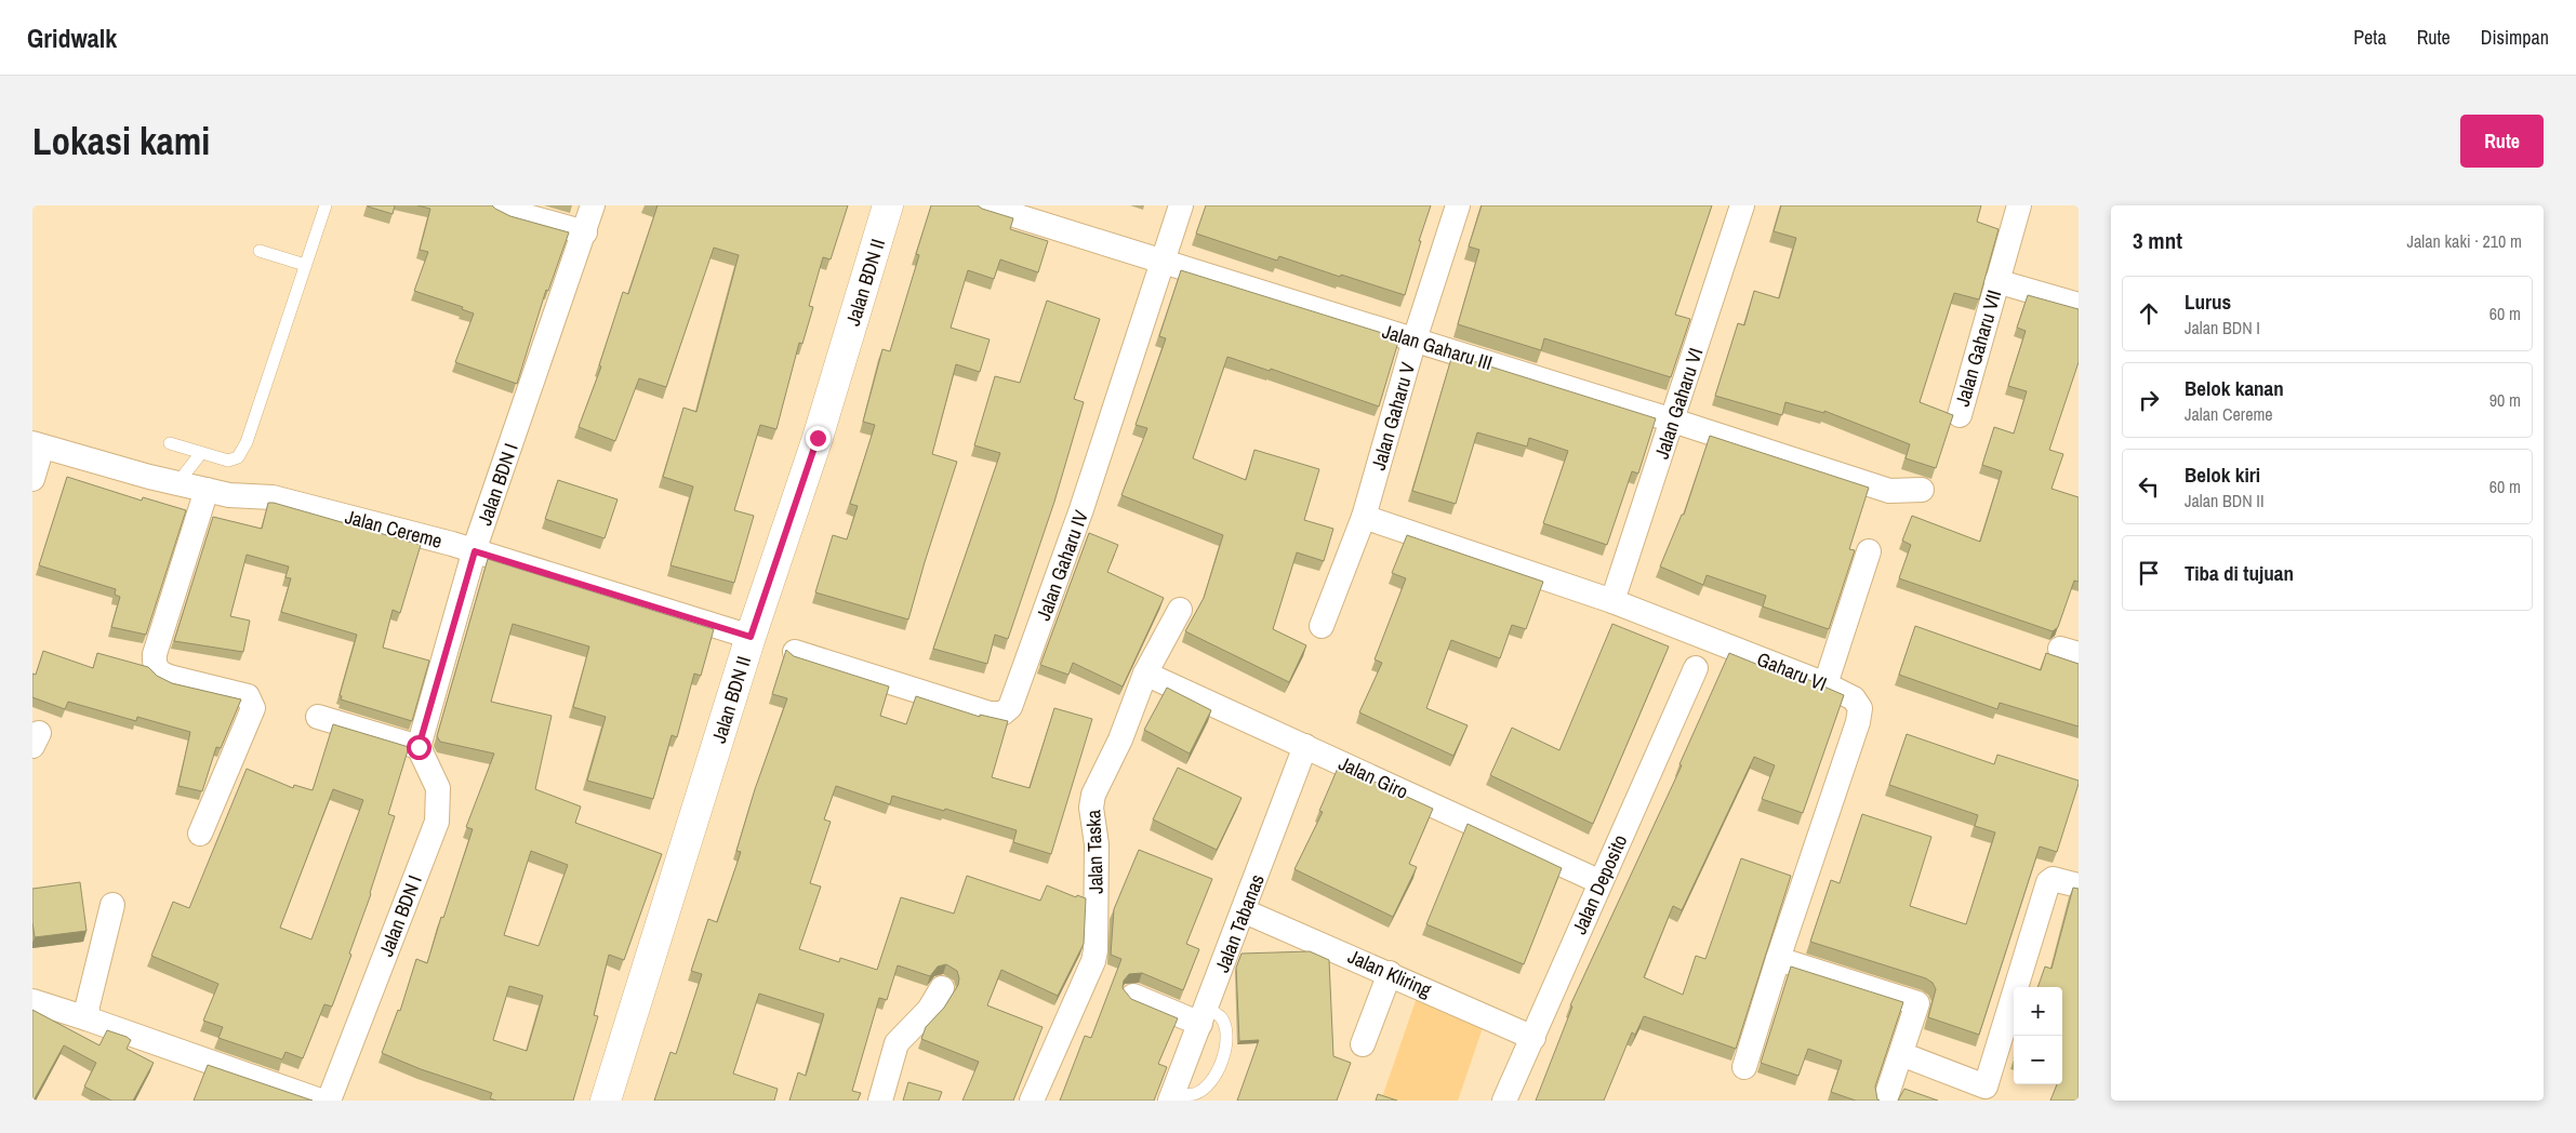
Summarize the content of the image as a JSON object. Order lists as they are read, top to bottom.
{
  "streets": {
    "street": [
      "Jalan BDN II",
      "Jalan Gaharu III",
      "Jalan Gaharu VII",
      "Jalan Gaharu VI",
      "Jalan Gaharu V",
      "Jalan BDN I",
      "Jalan Cereme",
      "Jalan Gaharu IV",
      "Gaharu VI",
      "Jalan Giro",
      "Jalan Taska",
      "Jalan Deposito",
      "Jalan Tabanas",
      "Jalan Kliring"
    ]
  },
  "crossings": [
    ["Jalan BDN II", "Jalan Cereme"],
    ["Jalan Gaharu III", "Jalan Gaharu VI"],
    ["Jalan Gaharu III", "Jalan Gaharu V"],
    ["Jalan Gaharu III", "Jalan Gaharu IV"],
    ["Jalan Gaharu VI", "Gaharu VI"],
    ["Jalan Gaharu V", "Gaharu VI"],
    ["Jalan BDN I", "Jalan Cereme"],
    ["Jalan Giro", "Jalan Taska"],
    ["Jalan Giro", "Jalan Deposito"],
    ["Jalan Giro", "Jalan Tabanas"],
    ["Jalan Deposito", "Jalan Kliring"],
    ["Jalan Tabanas", "Jalan Kliring"]
  ],
  "page": {
    "header": "Gridwalk",
    "nav": ["Peta", "Rute", "Disimpan"],
    "buttons": "Rute",
    "title": "Lokasi kami",
    "heading": ["3 mnt", "Jalan kaki · 210 m"],
    "list": [
      ["Lurus", "Jalan BDN I", "60 m"],
      ["Belok kanan", "Jalan Cereme", "90 m"],
      ["Belok kiri", "Jalan BDN II", "60 m"],
      "Tiba di tujuan"
    ],
    "map_buttons": ["+", "−"]
  }
}
